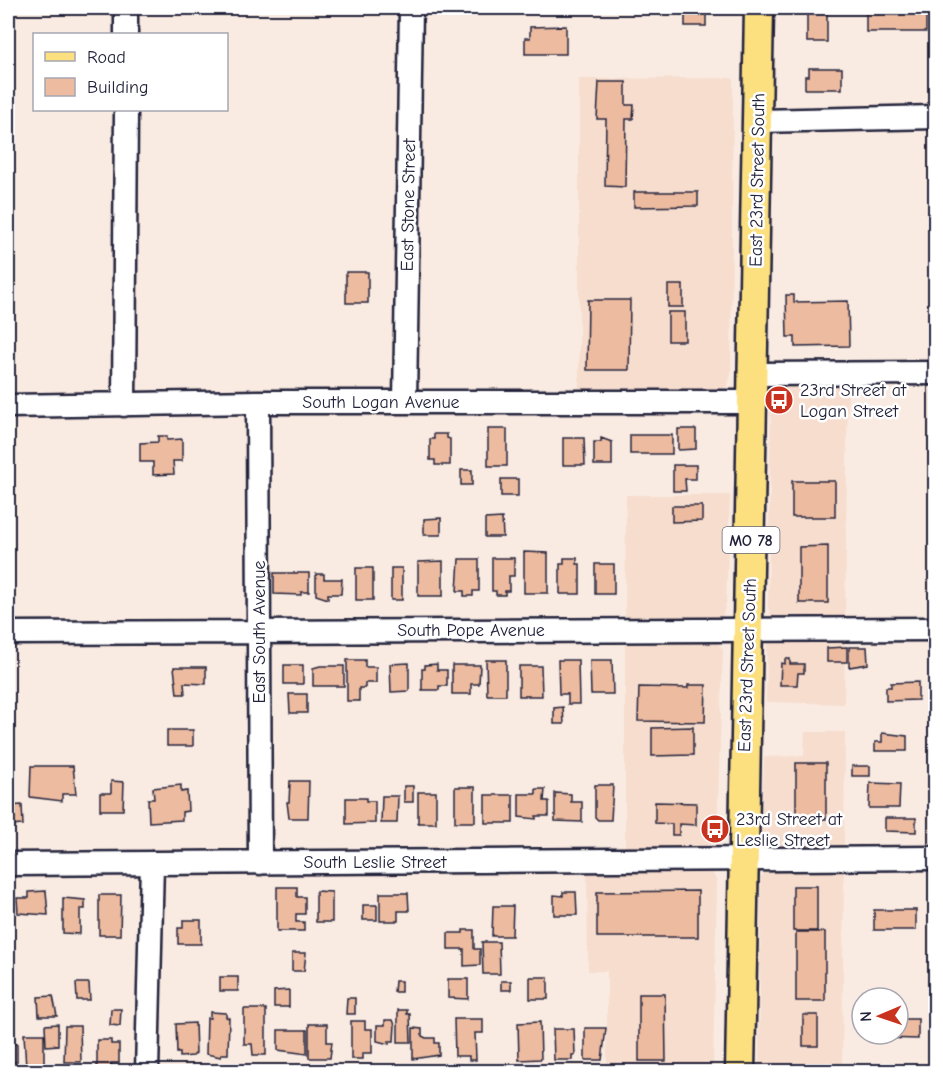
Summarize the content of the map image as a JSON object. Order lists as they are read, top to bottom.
{
  "streets": {
    "main road": ["East 23rd Street South", "MO 78"],
    "street": [
      "East Stone Street",
      "South Logan Avenue",
      "South Pope Avenue",
      "East South Avenue",
      "South Leslie Street"
    ]
  },
  "crossings": [
    ["East 23rd Street South", "South Logan Avenue"],
    ["East 23rd Street South", "South Pope Avenue"],
    ["East 23rd Street South", "South Leslie Street"],
    ["East Stone Street", "South Logan Avenue"],
    ["South Logan Avenue", "East South Avenue"],
    ["South Pope Avenue", "East South Avenue"],
    ["East South Avenue", "South Leslie Street"]
  ],
  "places": {
    "bus stop": ["23rd Street at Logan Street", "23rd Street at Leslie Street"]
  },
  "legend": ["Road", "Building"],
  "north": "left"
}
